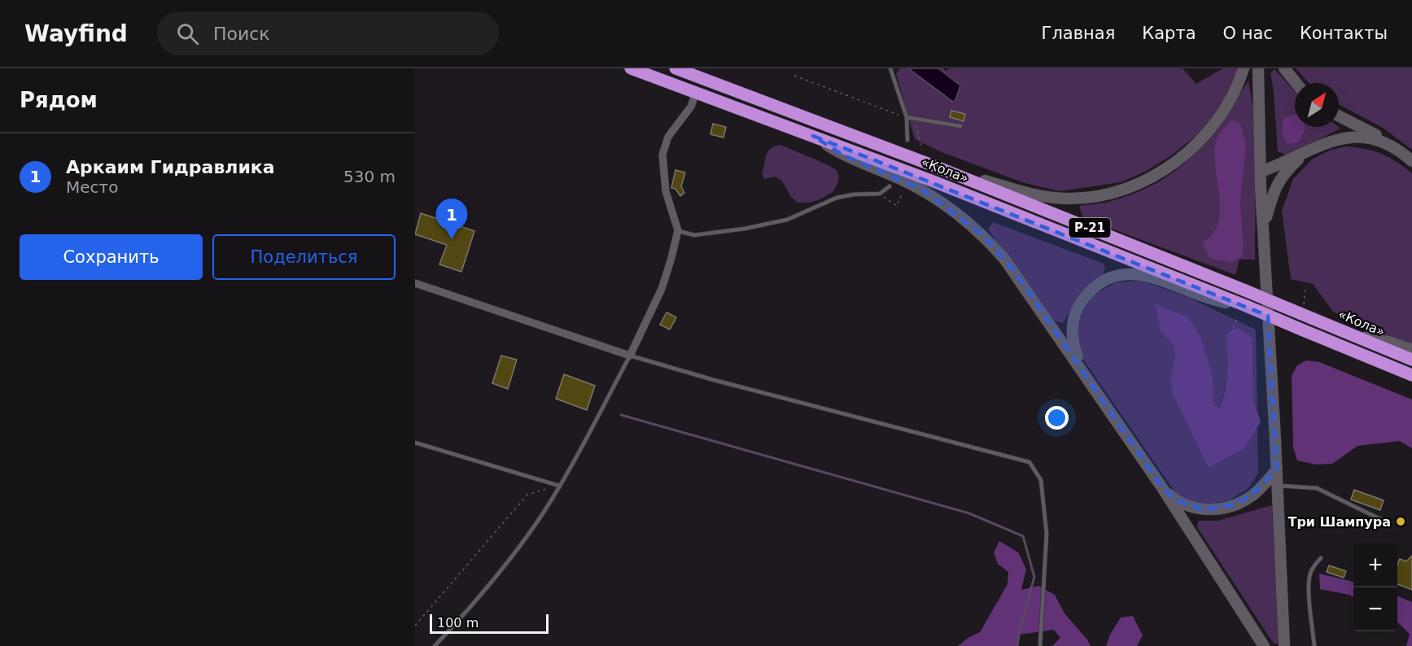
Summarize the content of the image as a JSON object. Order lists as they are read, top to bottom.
{
  "streets": {
    "highway": ["«Кола»", "Р-21"]
  },
  "crossings": [
    ["«Кола»", "Р-21"]
  ],
  "places": ["Три Шампура"],
  "scale_bar": "100 m",
  "north": "top right",
  "page": {
    "header": "Wayfind",
    "search": "Поиск",
    "nav": [
      "Главная",
      "Карта",
      "О нас",
      "Контакты"
    ],
    "heading": "Рядом",
    "list": [
      {
        "mark": "1",
        "name": "Аркаим Гидравлика",
        "note": "Место",
        "value": "530 m"
      }
    ],
    "pins": "1",
    "buttons": ["Сохранить", "Поделиться"],
    "map_buttons": ["+", "−"],
    "scale": "100 m"
  }
}
